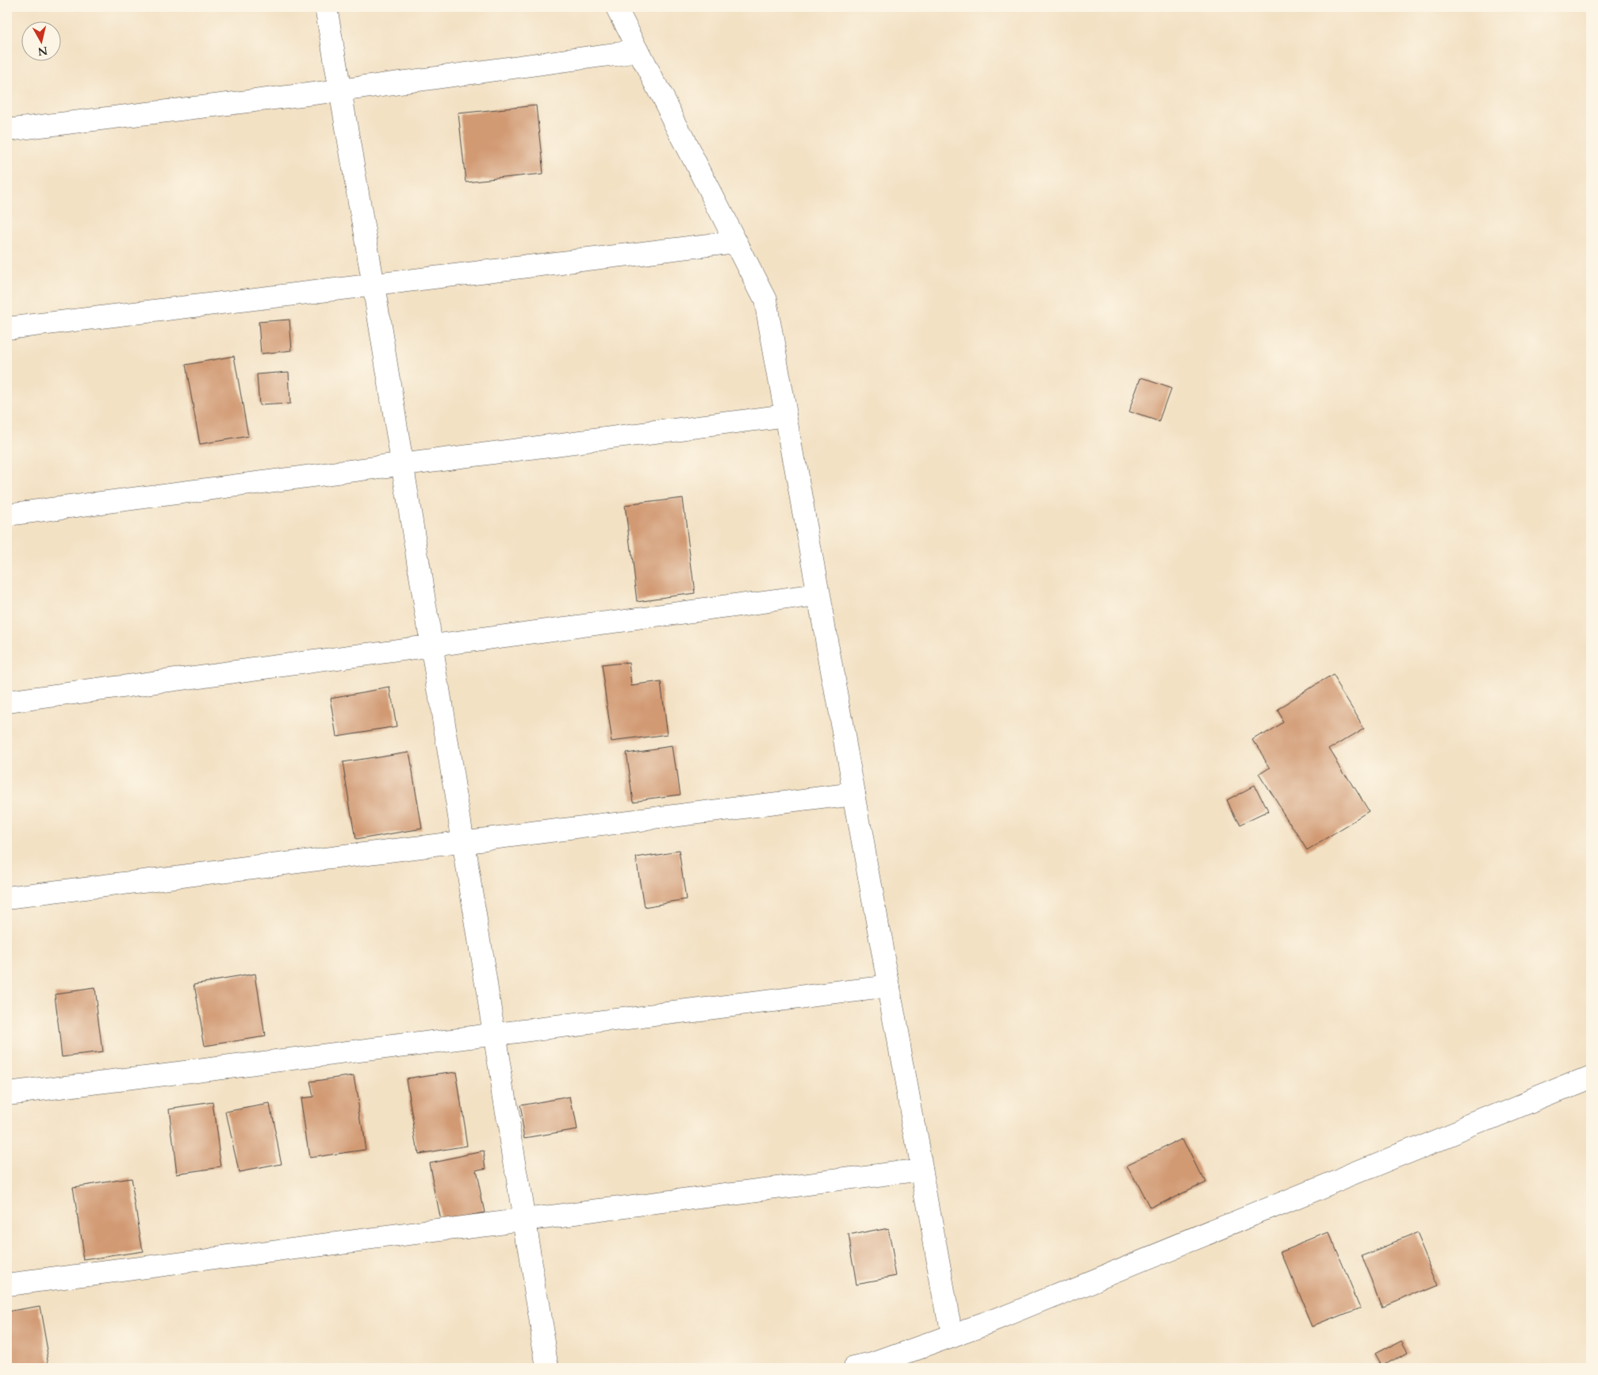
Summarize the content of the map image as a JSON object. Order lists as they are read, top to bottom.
{
  "north": "bottom"
}
